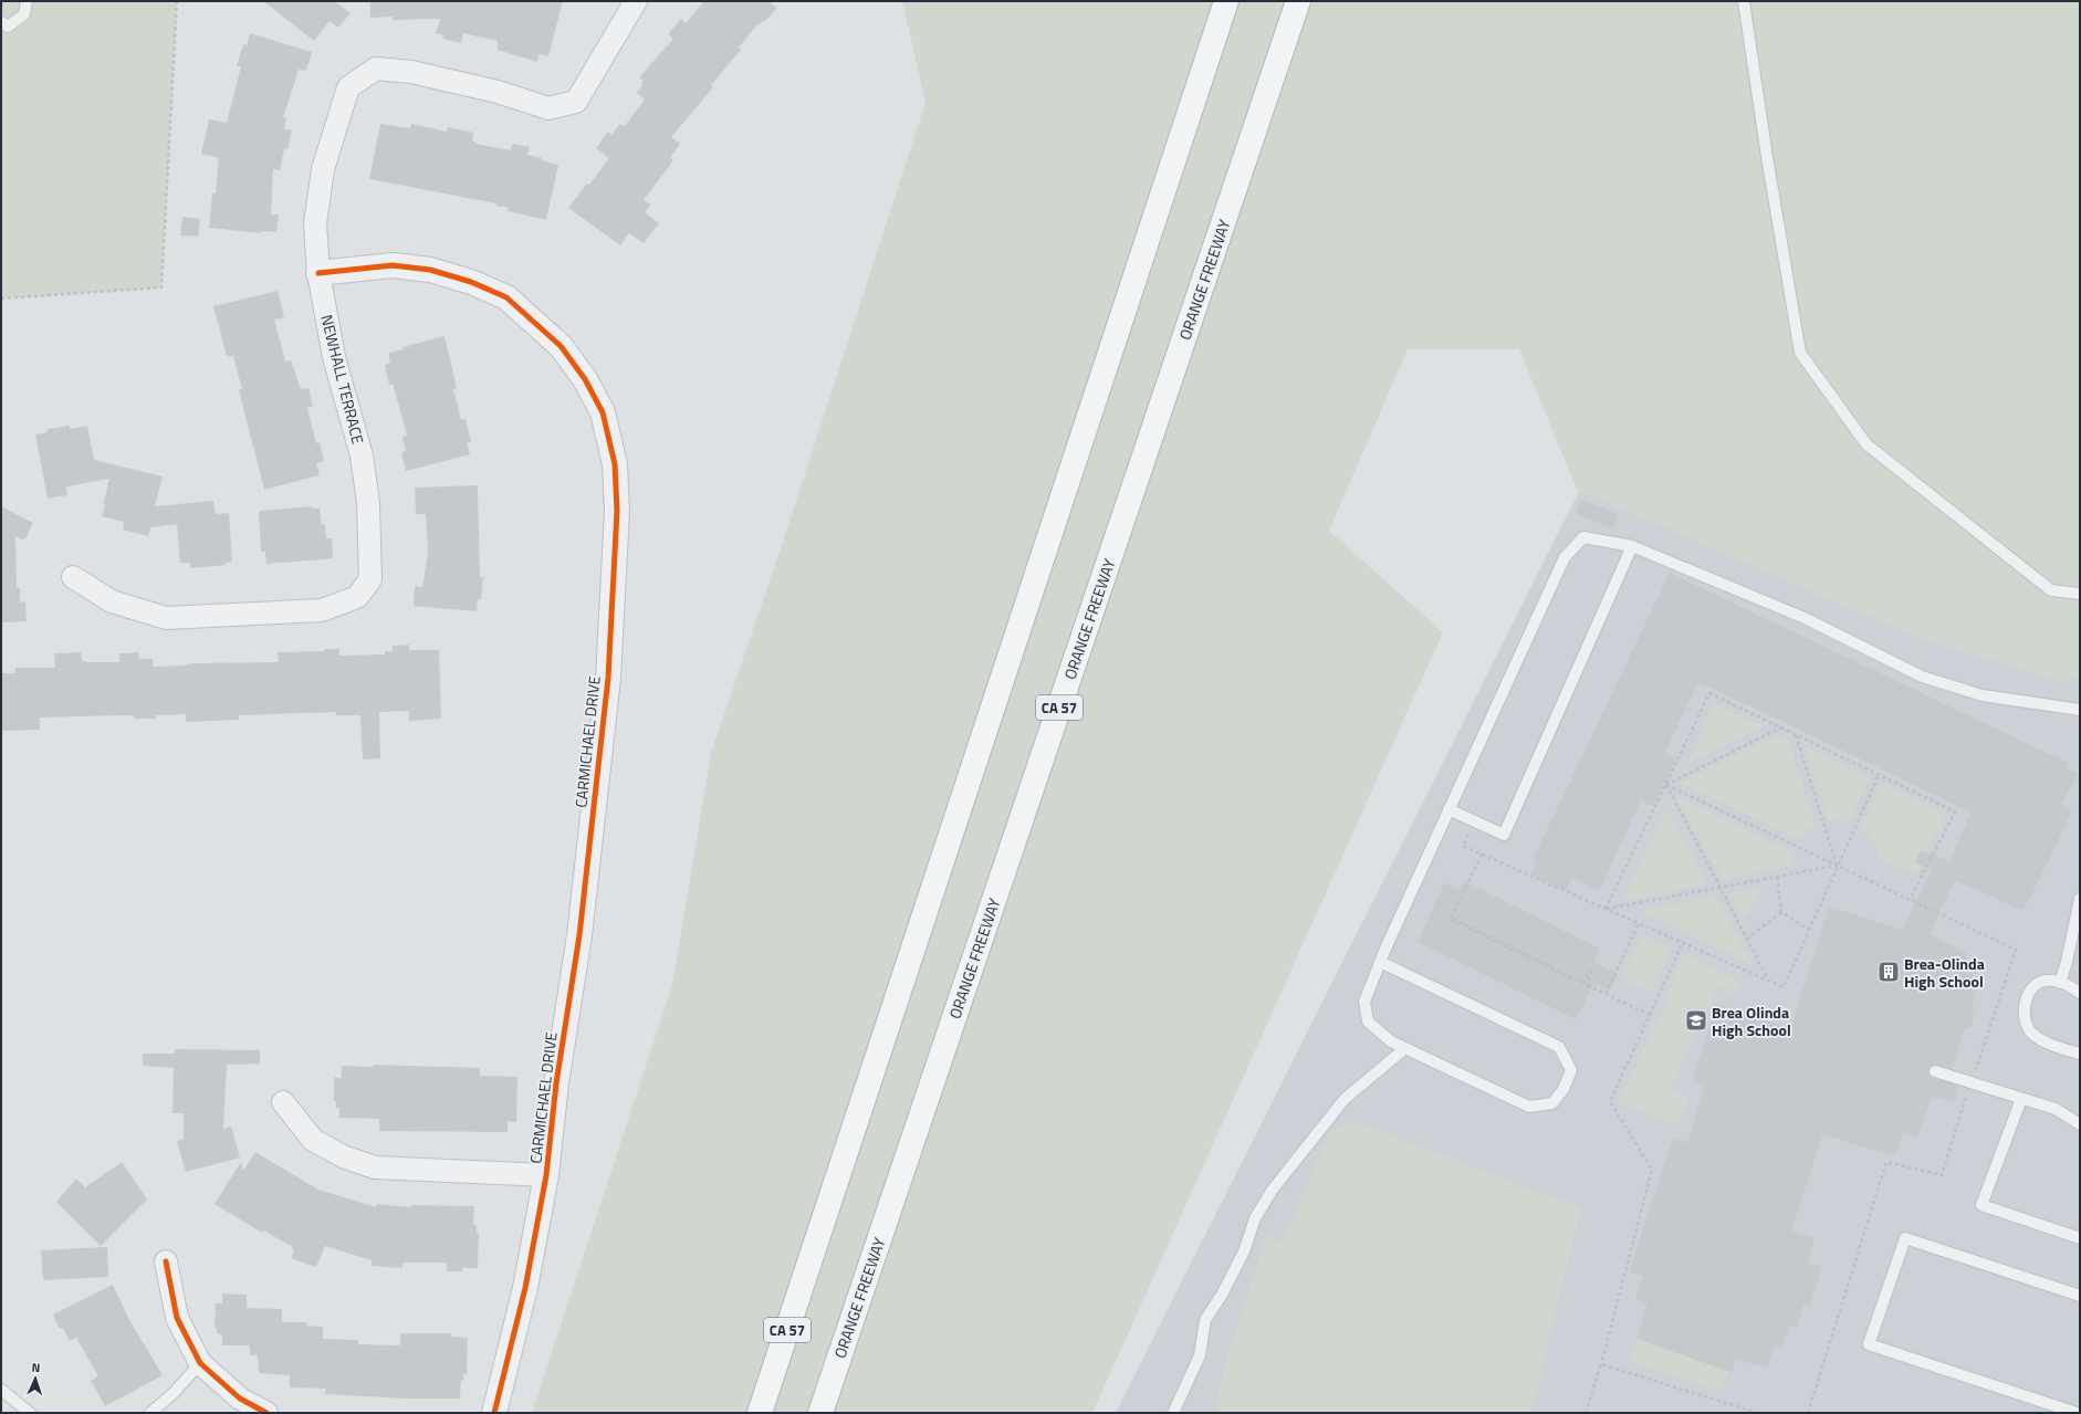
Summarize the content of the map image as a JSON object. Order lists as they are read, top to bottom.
{
  "streets": {
    "highway": ["ORANGE FREEWAY", "CA 57"],
    "street": ["NEWHALL TERRACE", "CARMICHAEL DRIVE"]
  },
  "crossings": [
    ["NEWHALL TERRACE", "CARMICHAEL DRIVE"]
  ],
  "places": {
    "building": ["Brea-Olinda High School"],
    "school or university": ["Brea Olinda High School"]
  },
  "north": "top"
}
